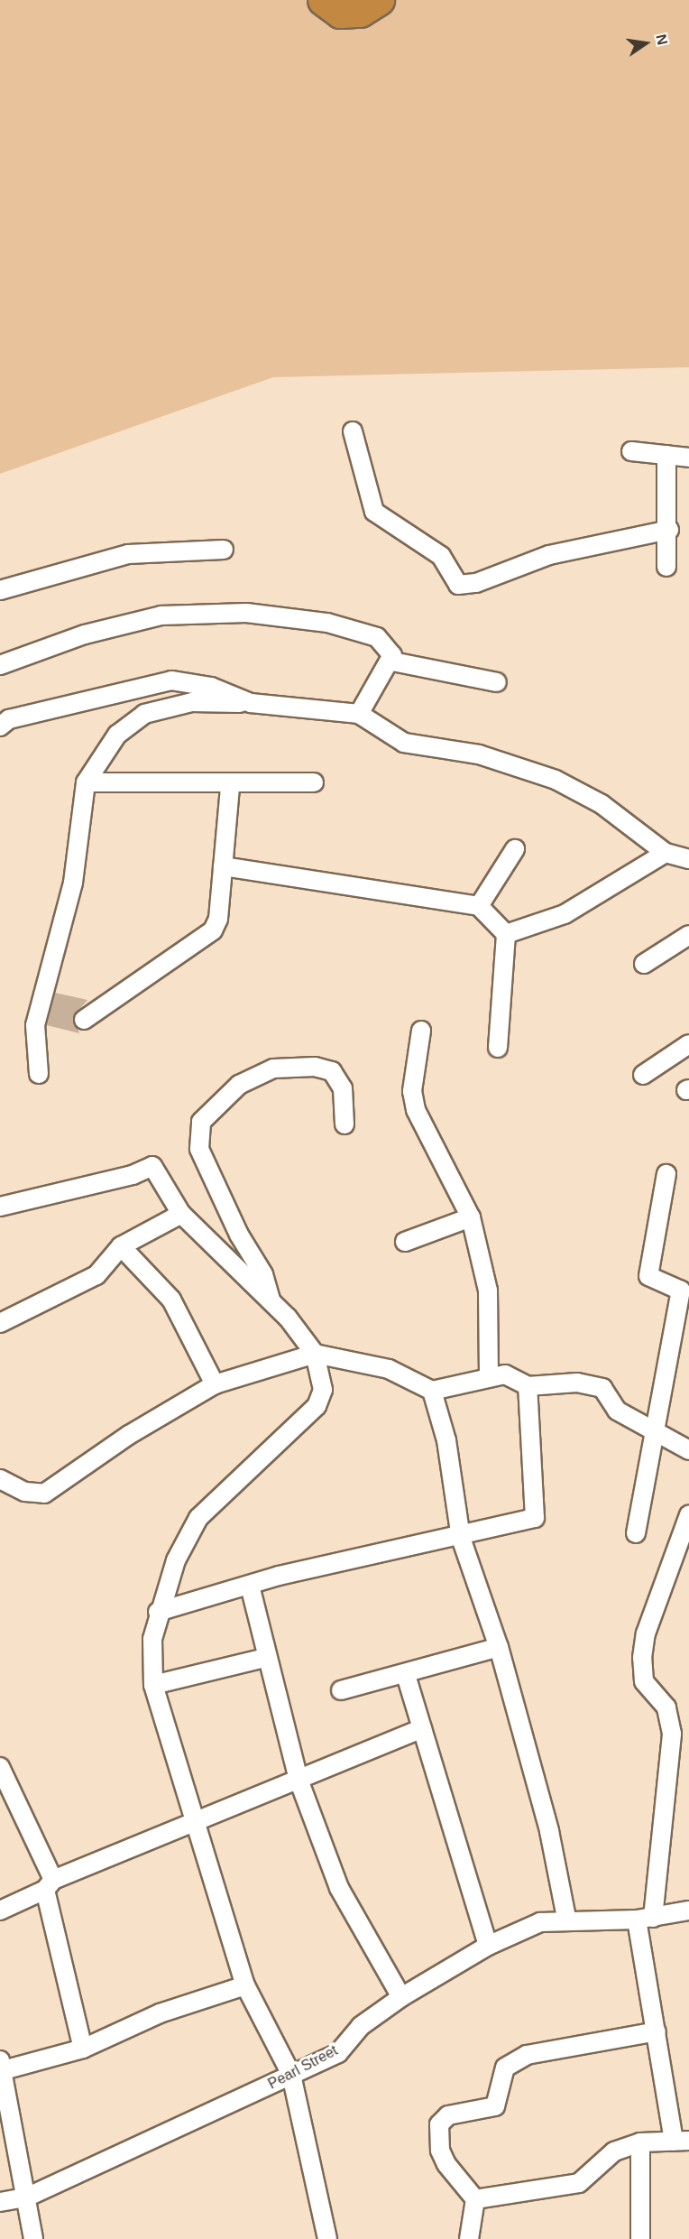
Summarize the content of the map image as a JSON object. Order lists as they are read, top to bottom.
{
  "streets": {
    "street": ["Pearl Street"]
  },
  "north": "right"
}
